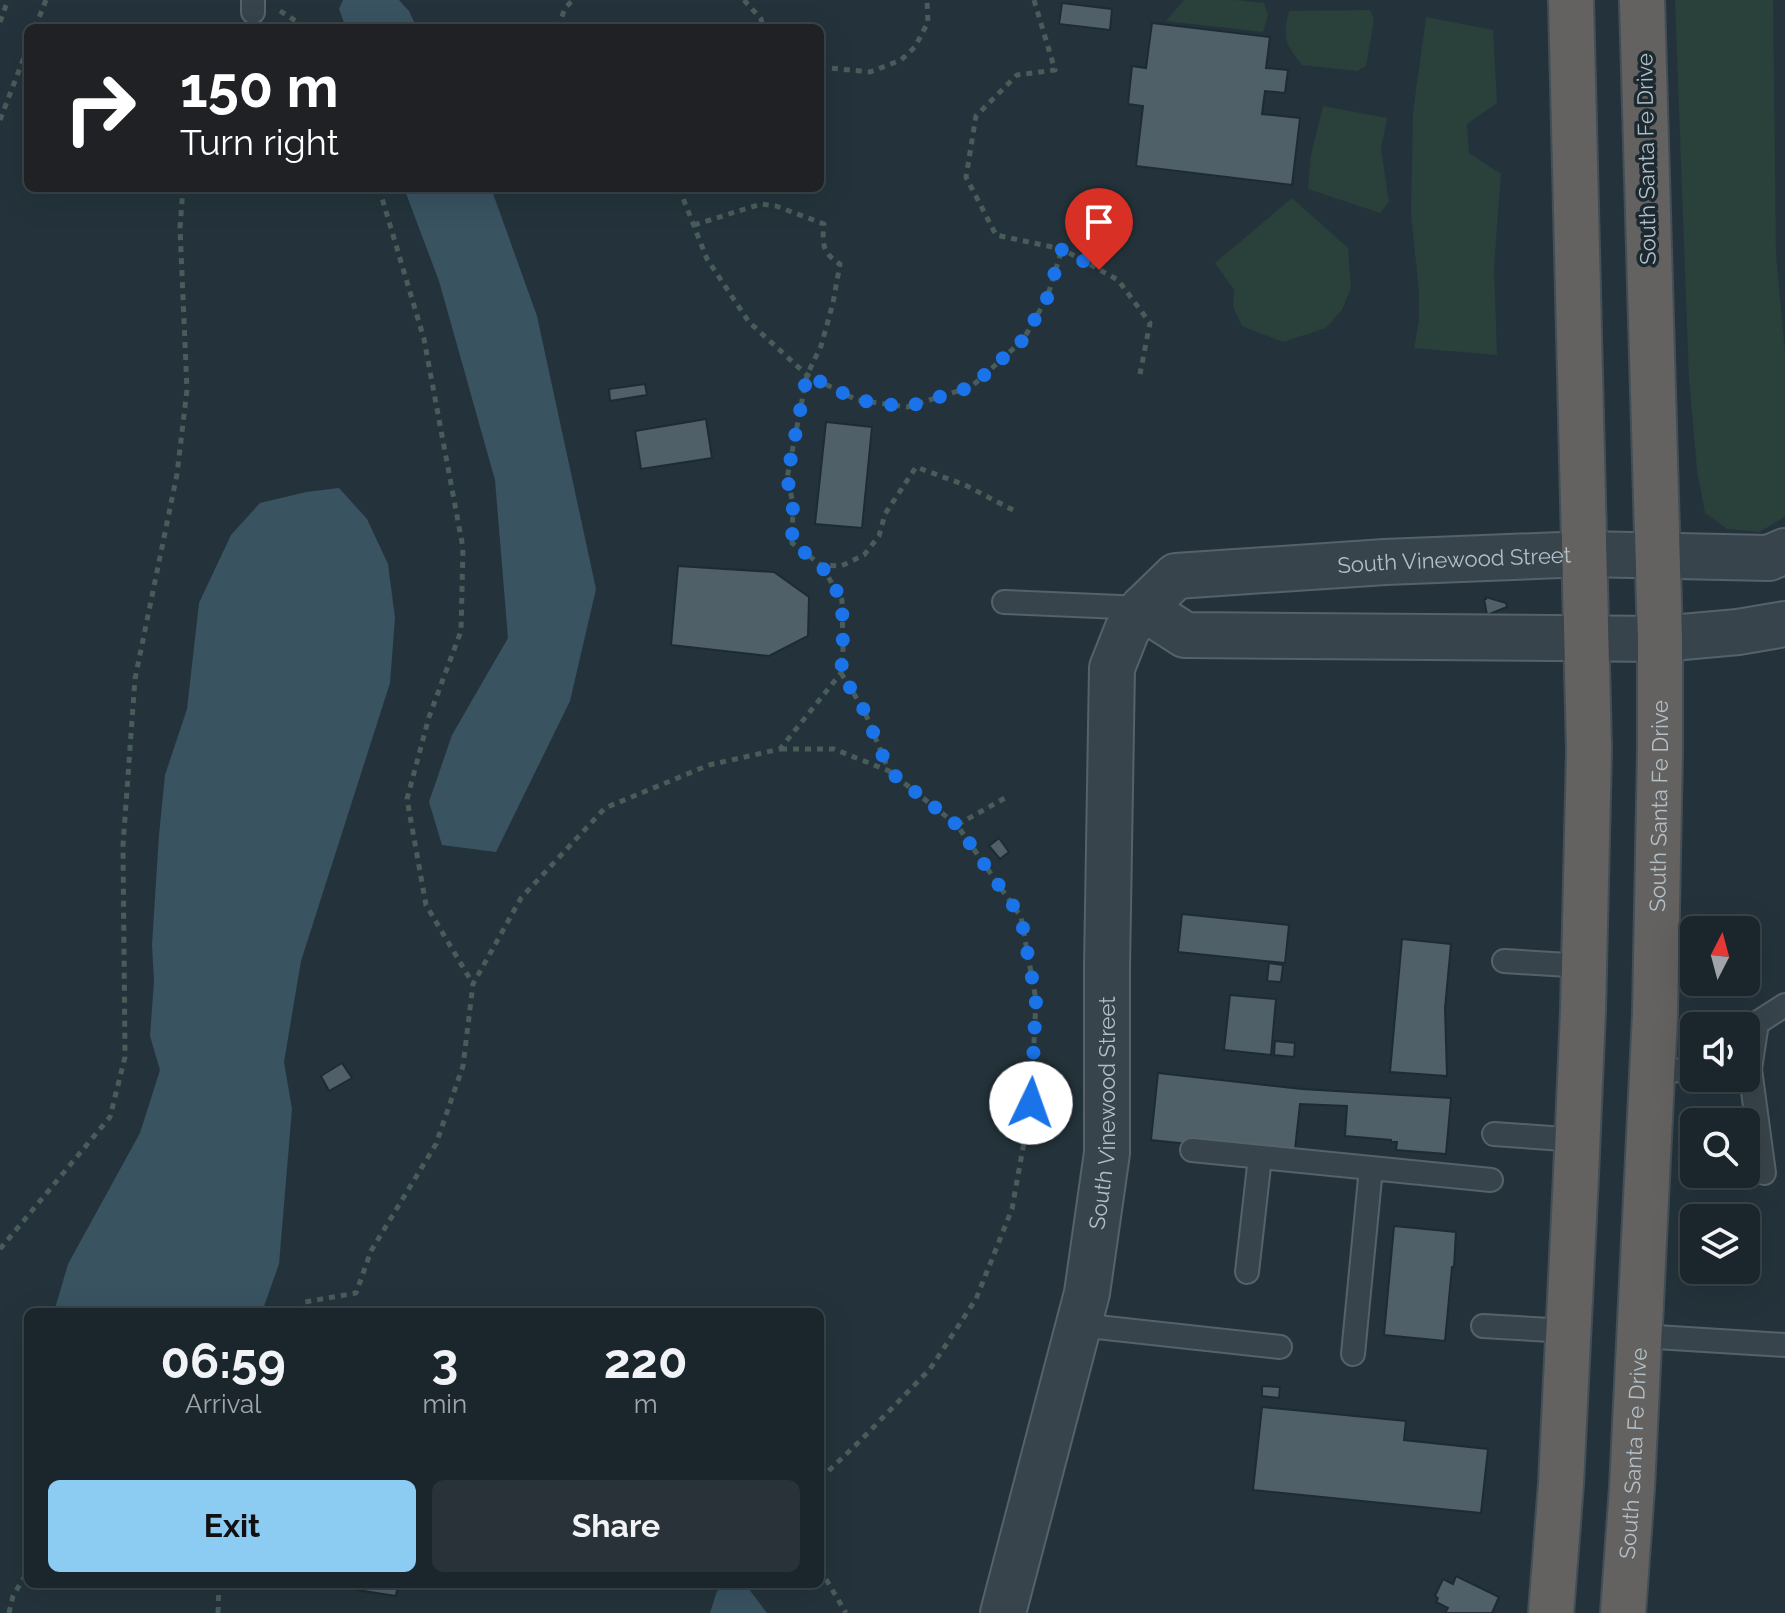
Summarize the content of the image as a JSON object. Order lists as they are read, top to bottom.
{
  "streets": {
    "highway": ["South Santa Fe Drive"],
    "street": ["South Vinewood Street"]
  },
  "crossings": [
    ["South Santa Fe Drive", "South Vinewood Street"]
  ],
  "north": "top",
  "page": {
    "turn": ["150 m", "Turn right"],
    "eta": [
      "06:59",
      "Arrival",
      "3",
      "min",
      "220",
      "m"
    ],
    "buttons": ["Exit", "Share"]
  }
}
